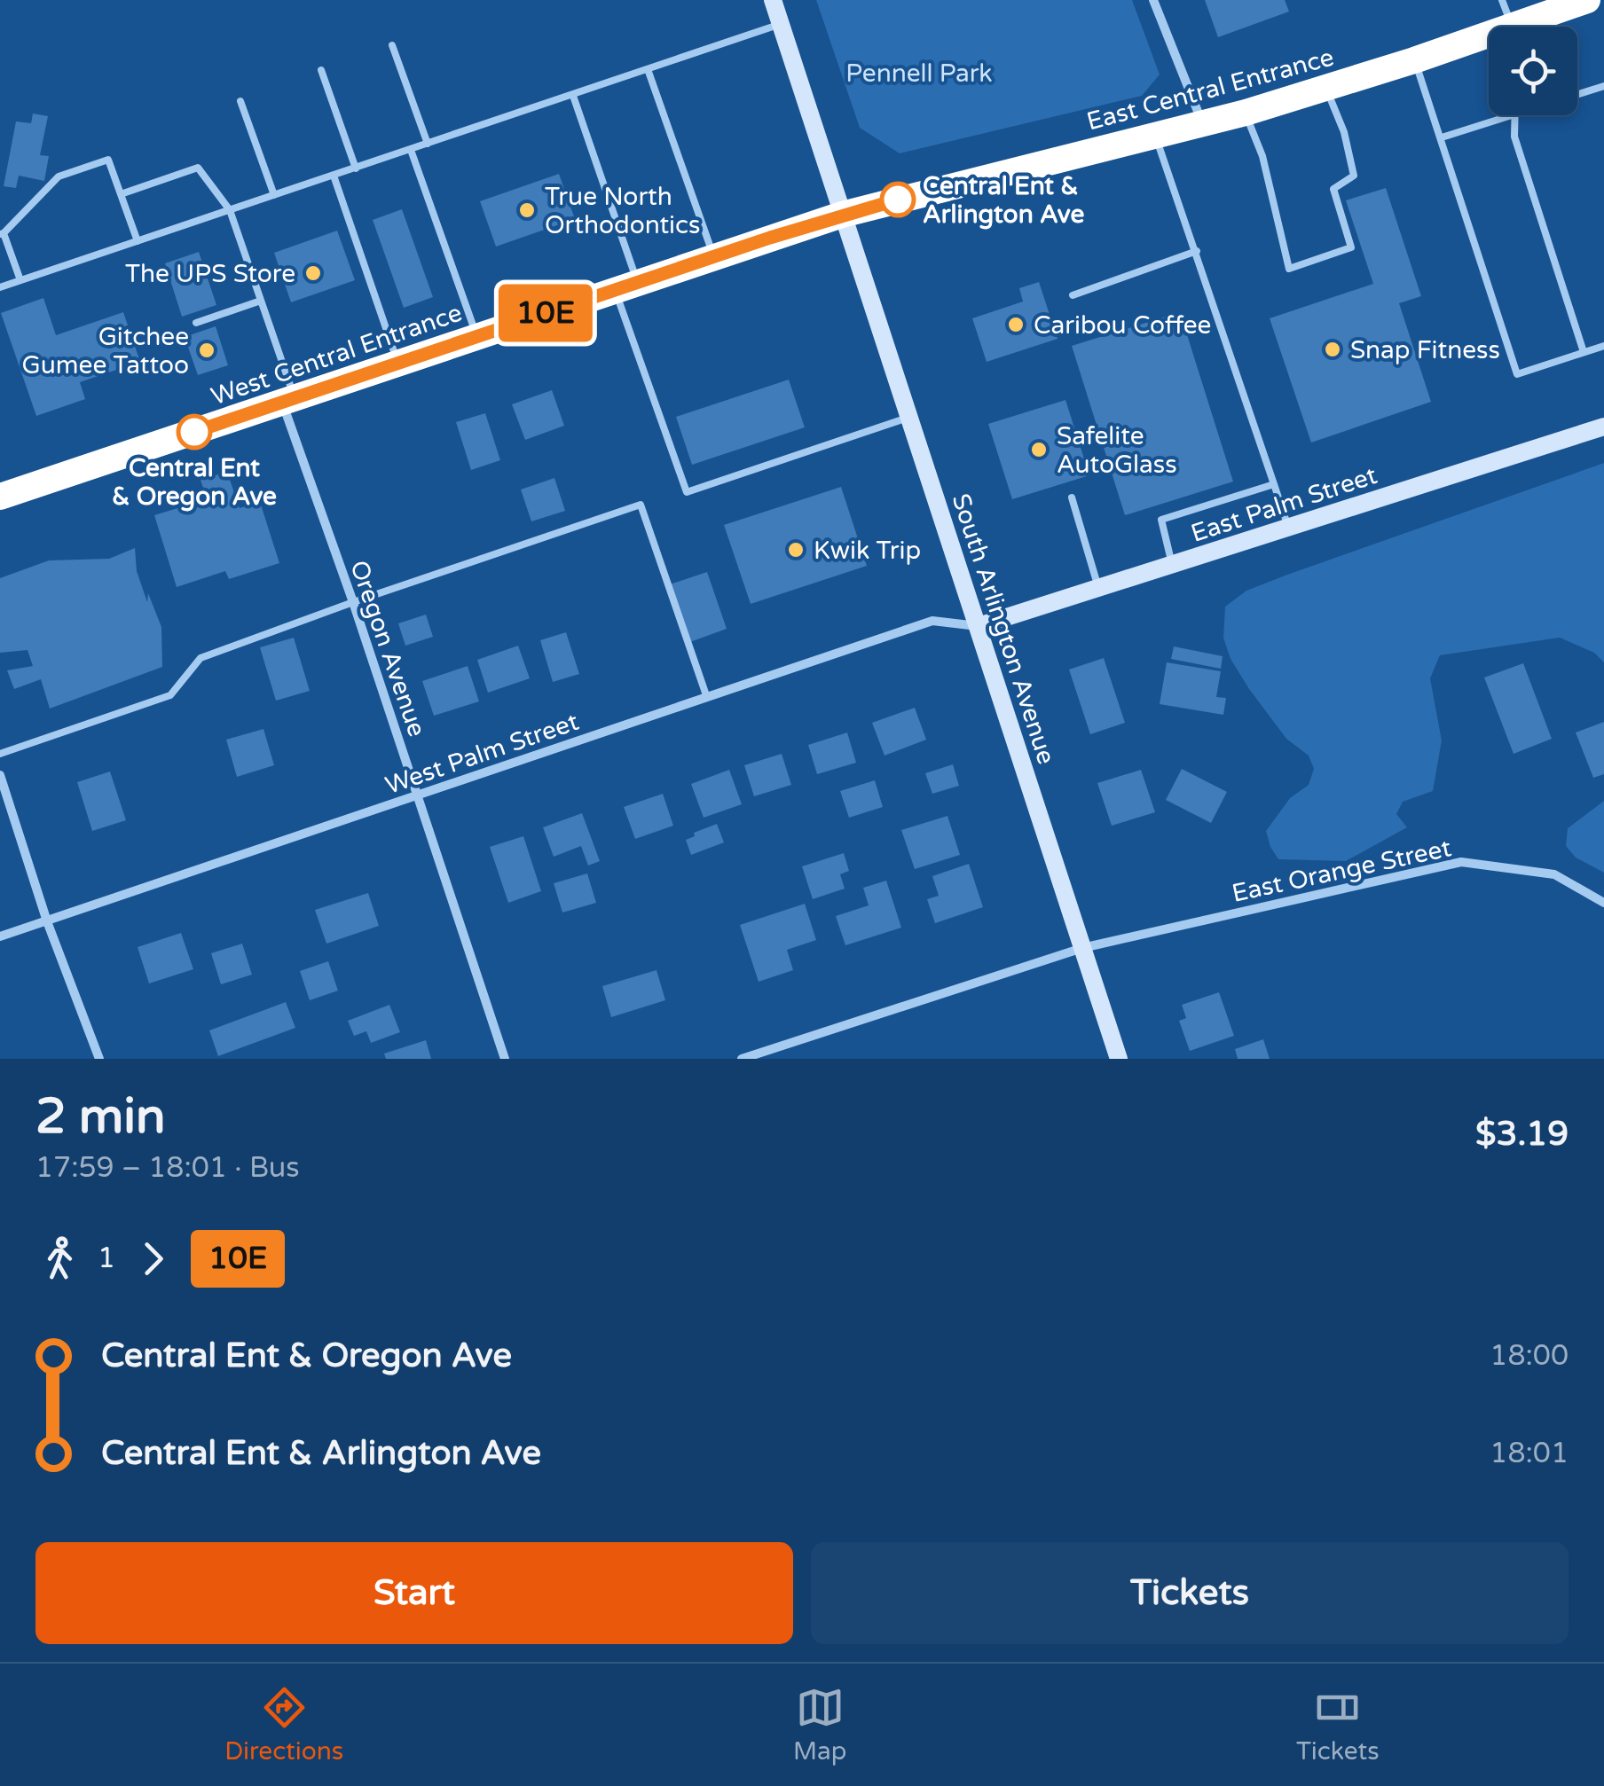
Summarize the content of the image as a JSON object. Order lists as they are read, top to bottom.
{
  "streets": {
    "highway": ["East Central Entrance", "West Central Entrance"],
    "main road": ["East Palm Street", "South Arlington Avenue"],
    "street": ["Oregon Avenue", "West Palm Street", "East Orange Street"]
  },
  "crossings": [
    ["East Central Entrance", "West Central Entrance"],
    ["East Central Entrance", "South Arlington Avenue"],
    ["West Central Entrance", "South Arlington Avenue"],
    ["West Central Entrance", "Oregon Avenue"],
    ["East Palm Street", "South Arlington Avenue"],
    ["East Palm Street", "West Palm Street"],
    ["South Arlington Avenue", "West Palm Street"],
    ["South Arlington Avenue", "East Orange Street"],
    ["Oregon Avenue", "West Palm Street"]
  ],
  "parks": ["Pennell Park"],
  "places": [
    "Central Ent & Arlington Ave",
    "True North Orthodontics",
    "The UPS Store",
    "Caribou Coffee",
    "Snap Fitness",
    "Gitchee Gumee Tattoo",
    "Central Ent & Oregon Ave",
    "Safelite AutoGlass",
    "Kwik Trip"
  ],
  "lines": ["bus line 10E"],
  "page": {
    "on_map": "10E",
    "heading": ["2 min", "17:59 – 18:01 · Bus", "$3.19"],
    "legs": ["1", "10E"],
    "list": [
      {
        "name": "Central Ent & Oregon Ave",
        "value": "18:00"
      },
      {
        "name": "Central Ent & Arlington Ave",
        "value": "18:01"
      }
    ],
    "buttons": ["Start", "Tickets"],
    "tabs": ["Directions", "Map", "Tickets"]
  }
}
